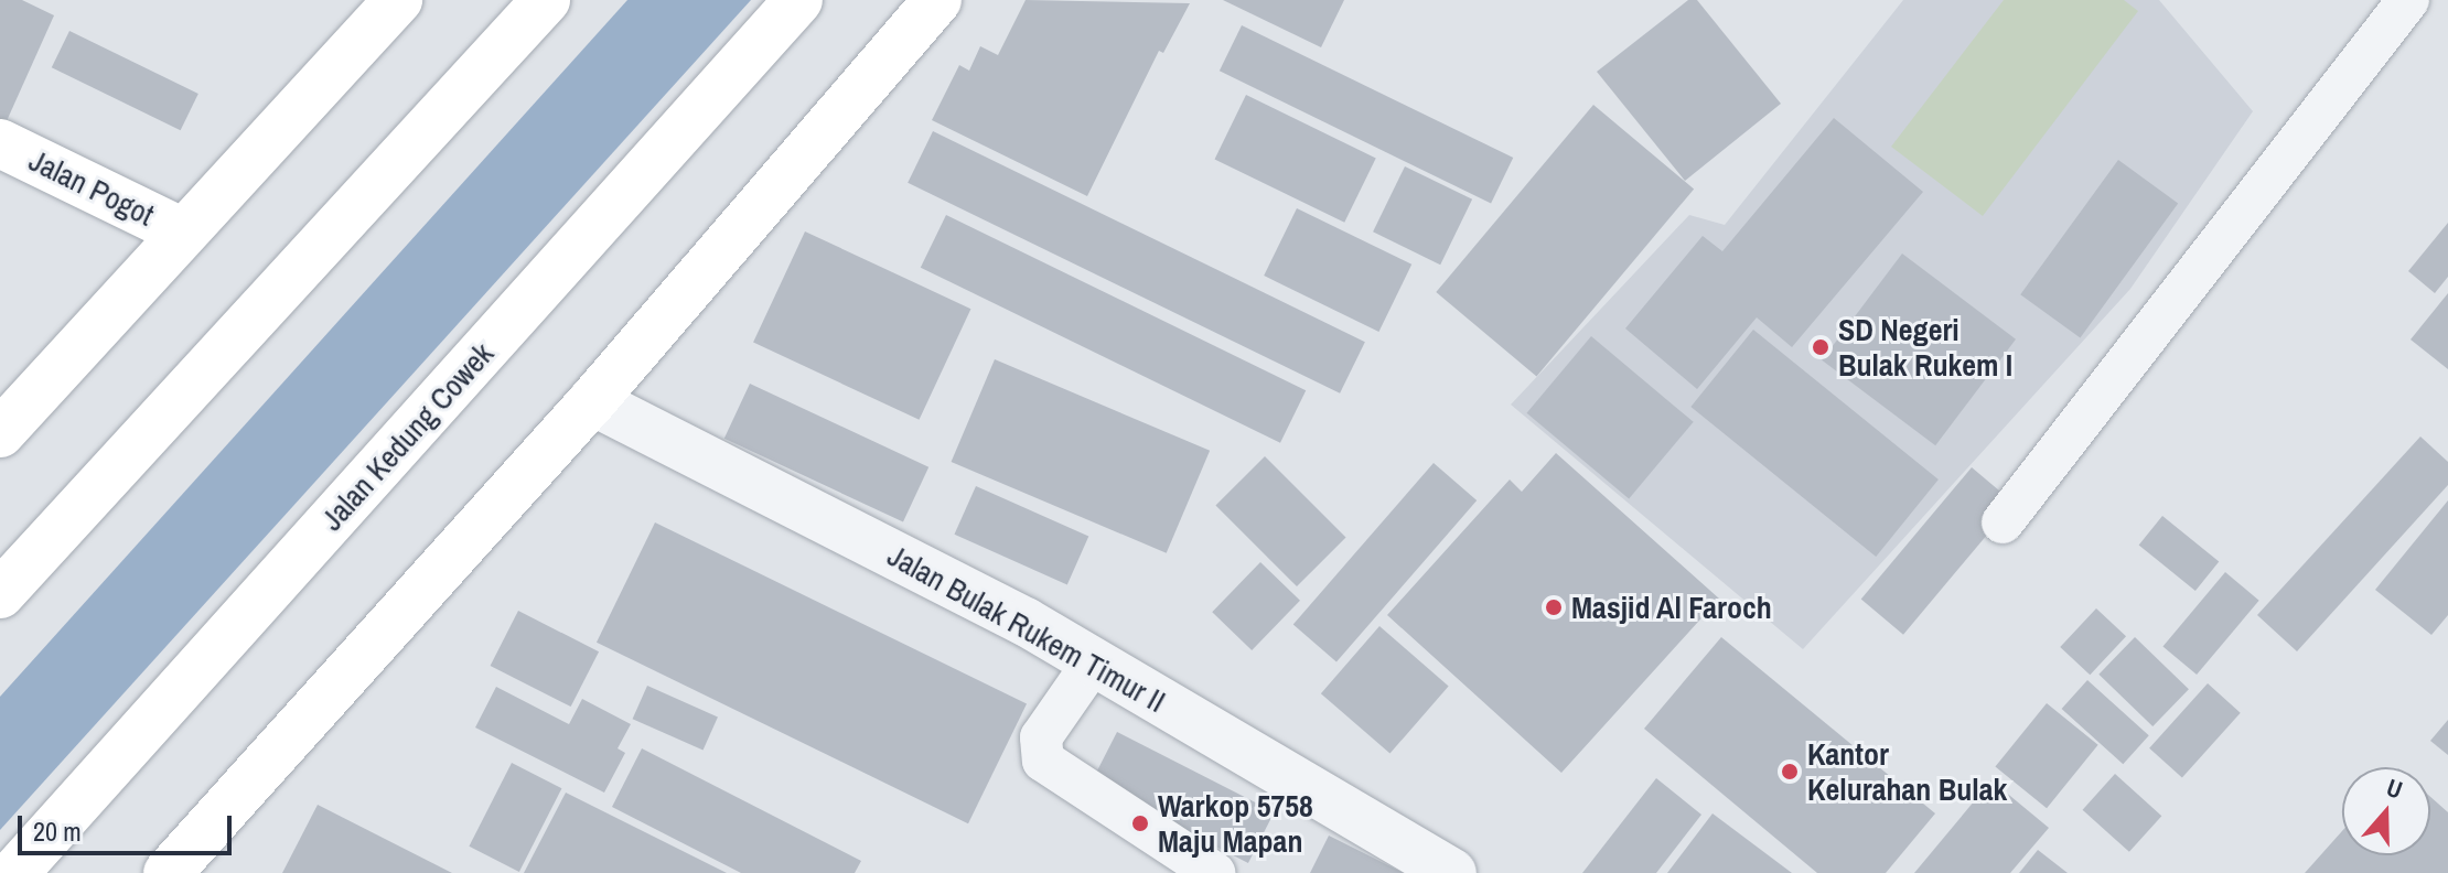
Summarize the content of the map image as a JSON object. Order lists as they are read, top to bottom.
{
  "streets": {
    "main road": ["Jalan Pogot", "Jalan Kedung Cowek"],
    "street": ["Jalan Bulak Rukem Timur II"]
  },
  "places": [
    "SD Negeri Bulak Rukem I",
    "Masjid Al Faroch",
    "Kantor Kelurahan Bulak",
    "Warkop 5758 Maju Mapan"
  ],
  "scale_bar": "20 m",
  "north": "top"
}
